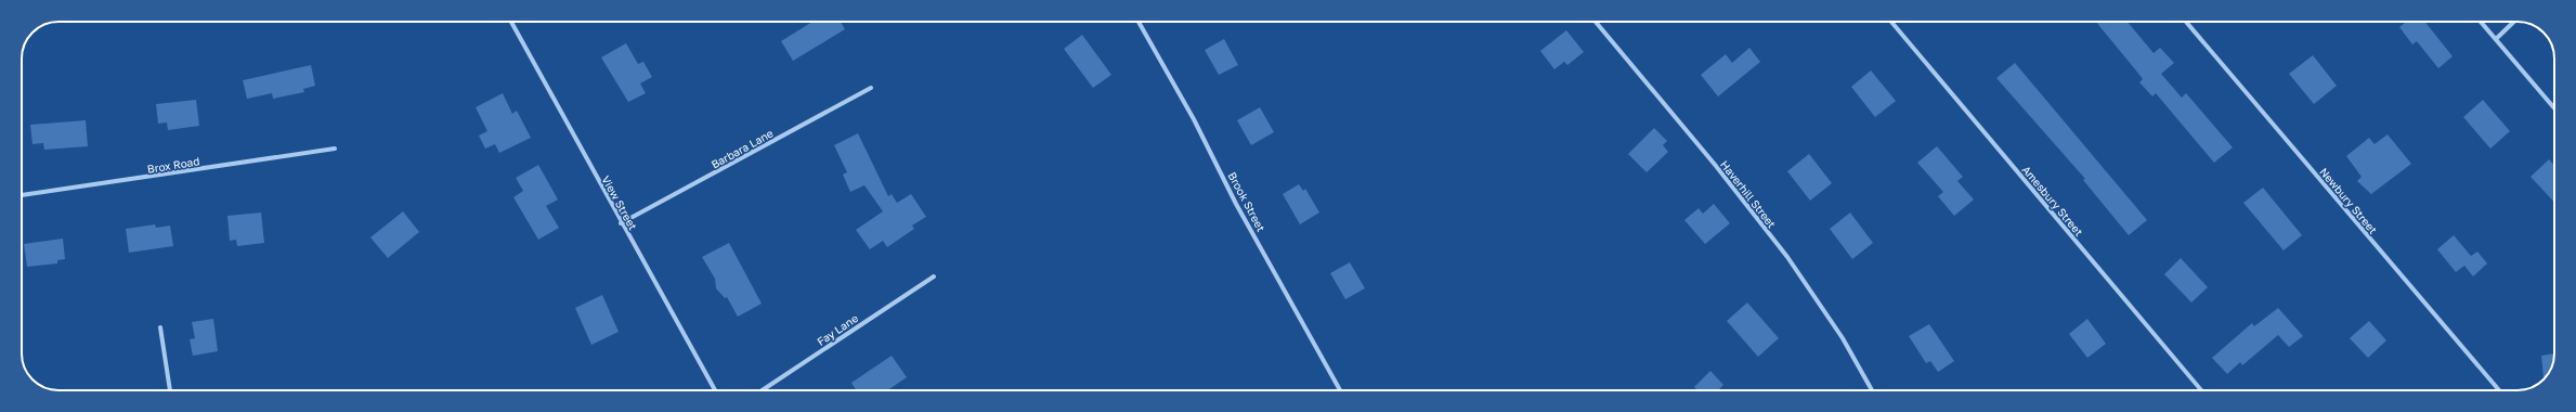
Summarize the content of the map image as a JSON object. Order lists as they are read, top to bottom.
{
  "streets": {
    "street": [
      "Barbara Lane",
      "Brox Road",
      "Haverhill Street",
      "Amesbury Street",
      "Newbury Street",
      "Brook Street",
      "View Street",
      "Fay Lane"
    ]
  },
  "crossings": [
    ["Barbara Lane", "View Street"]
  ]
}
